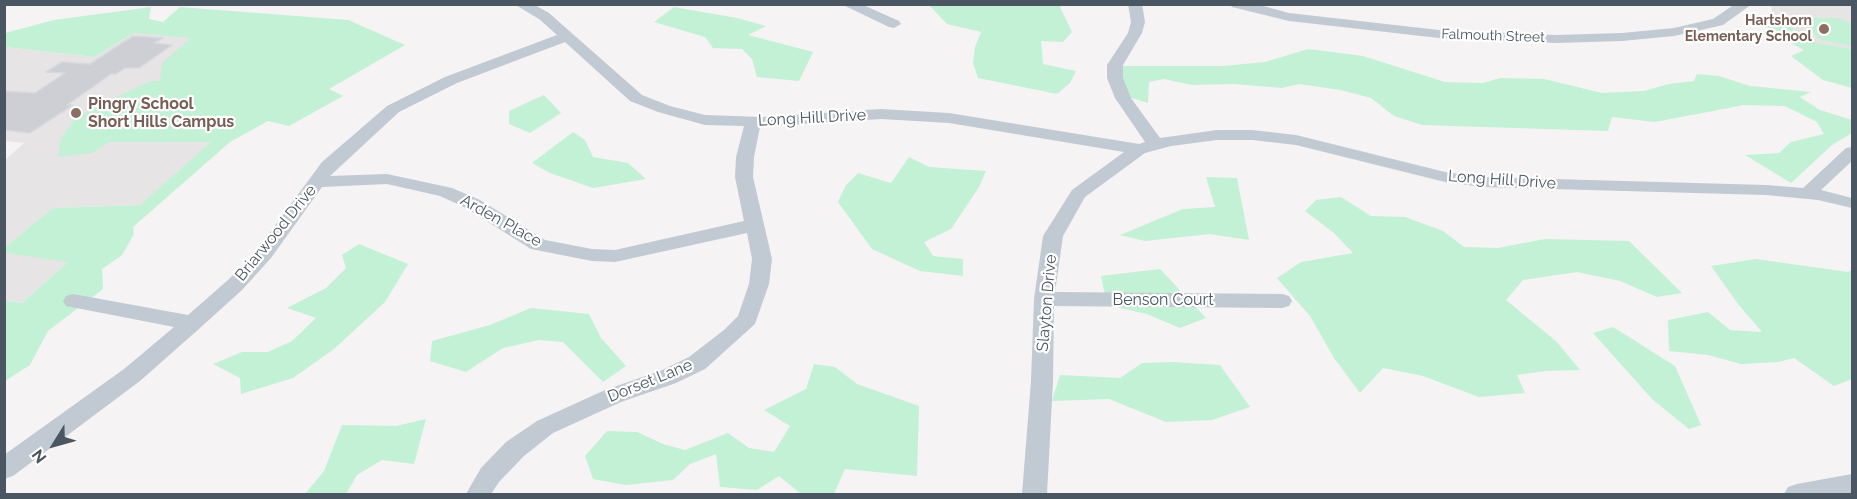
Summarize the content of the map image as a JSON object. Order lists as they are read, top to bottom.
{
  "streets": {
    "street": [
      "Falmouth Street",
      "Long Hill Drive",
      "Arden Place",
      "Briarwood Drive",
      "Benson Court",
      "Slayton Drive",
      "Dorset Lane"
    ]
  },
  "crossings": [
    ["Long Hill Drive", "Briarwood Drive"],
    ["Long Hill Drive", "Slayton Drive"],
    ["Long Hill Drive", "Dorset Lane"],
    ["Arden Place", "Briarwood Drive"],
    ["Arden Place", "Dorset Lane"],
    ["Benson Court", "Slayton Drive"]
  ],
  "places": ["Hartshorn Elementary School", "Pingry School Short Hills Campus"],
  "north": "bottom left"
}
